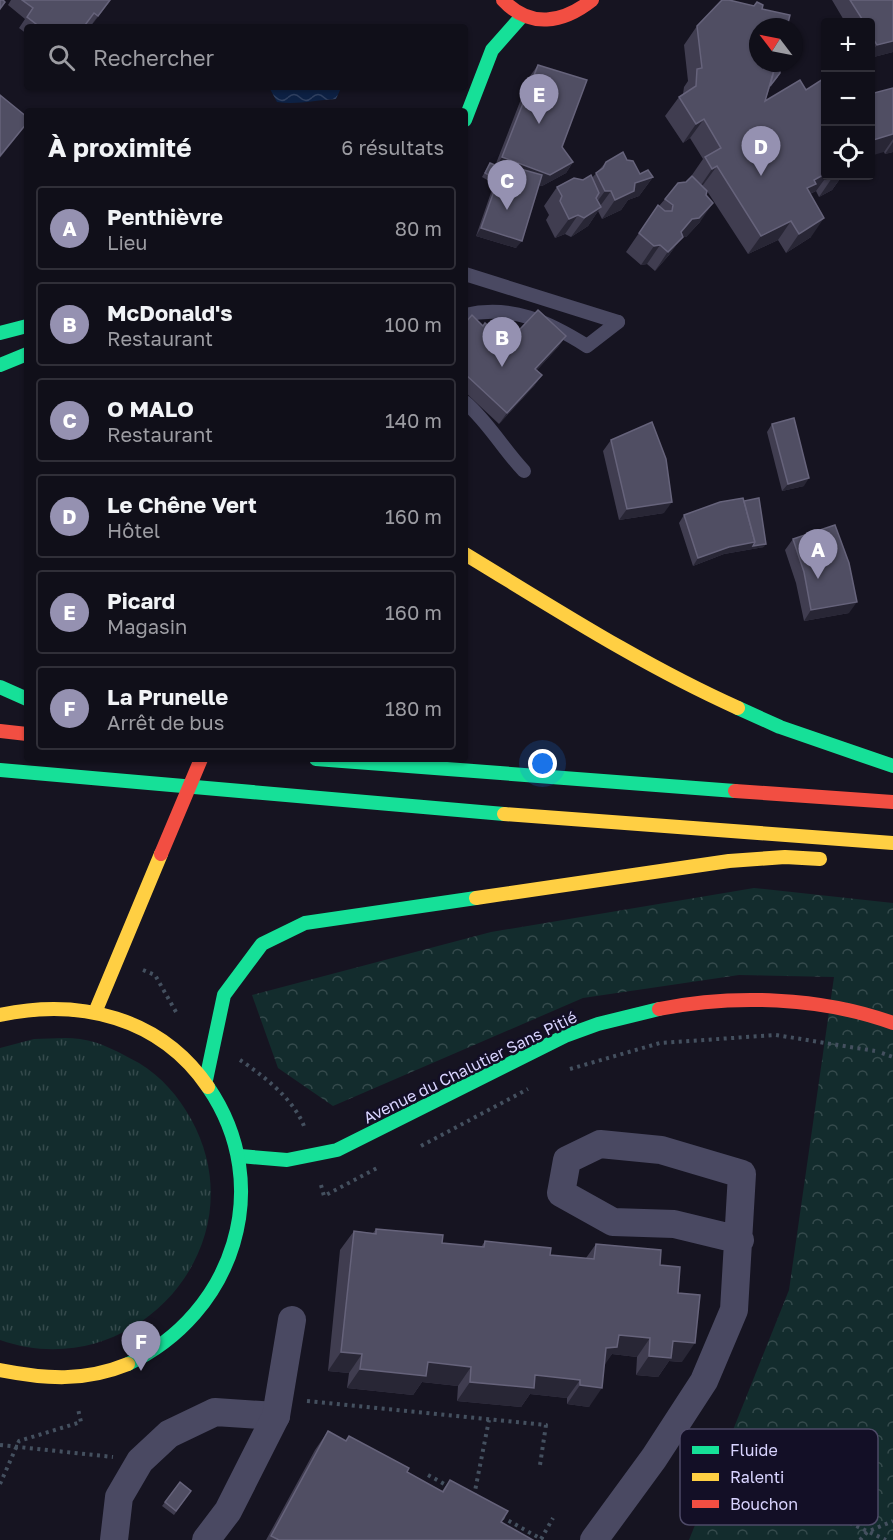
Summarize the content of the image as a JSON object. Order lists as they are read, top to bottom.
{
  "streets": {
    "main road": ["Avenue du Chalutier Sans Pitié"]
  },
  "legend": ["Fluide", "Ralenti", "Bouchon"],
  "north": "top left",
  "page": {
    "map_buttons": ["+", "−"],
    "search": "Rechercher",
    "pins": [
      "E",
      "D",
      "C",
      "B",
      "A",
      "F"
    ],
    "heading": ["À proximité", "6 résultats"],
    "list": [
      {
        "mark": "A",
        "name": "Penthièvre",
        "note": "Lieu",
        "value": "80 m"
      },
      {
        "mark": "B",
        "name": "McDonald's",
        "note": "Restaurant",
        "value": "100 m"
      },
      {
        "mark": "C",
        "name": "O MALO",
        "note": "Restaurant",
        "value": "140 m"
      },
      {
        "mark": "D",
        "name": "Le Chêne Vert",
        "note": "Hôtel",
        "value": "160 m"
      },
      {
        "mark": "E",
        "name": "Picard",
        "note": "Magasin",
        "value": "160 m"
      },
      {
        "mark": "F",
        "name": "La Prunelle",
        "note": "Arrêt de bus",
        "value": "180 m"
      }
    ]
  }
}
